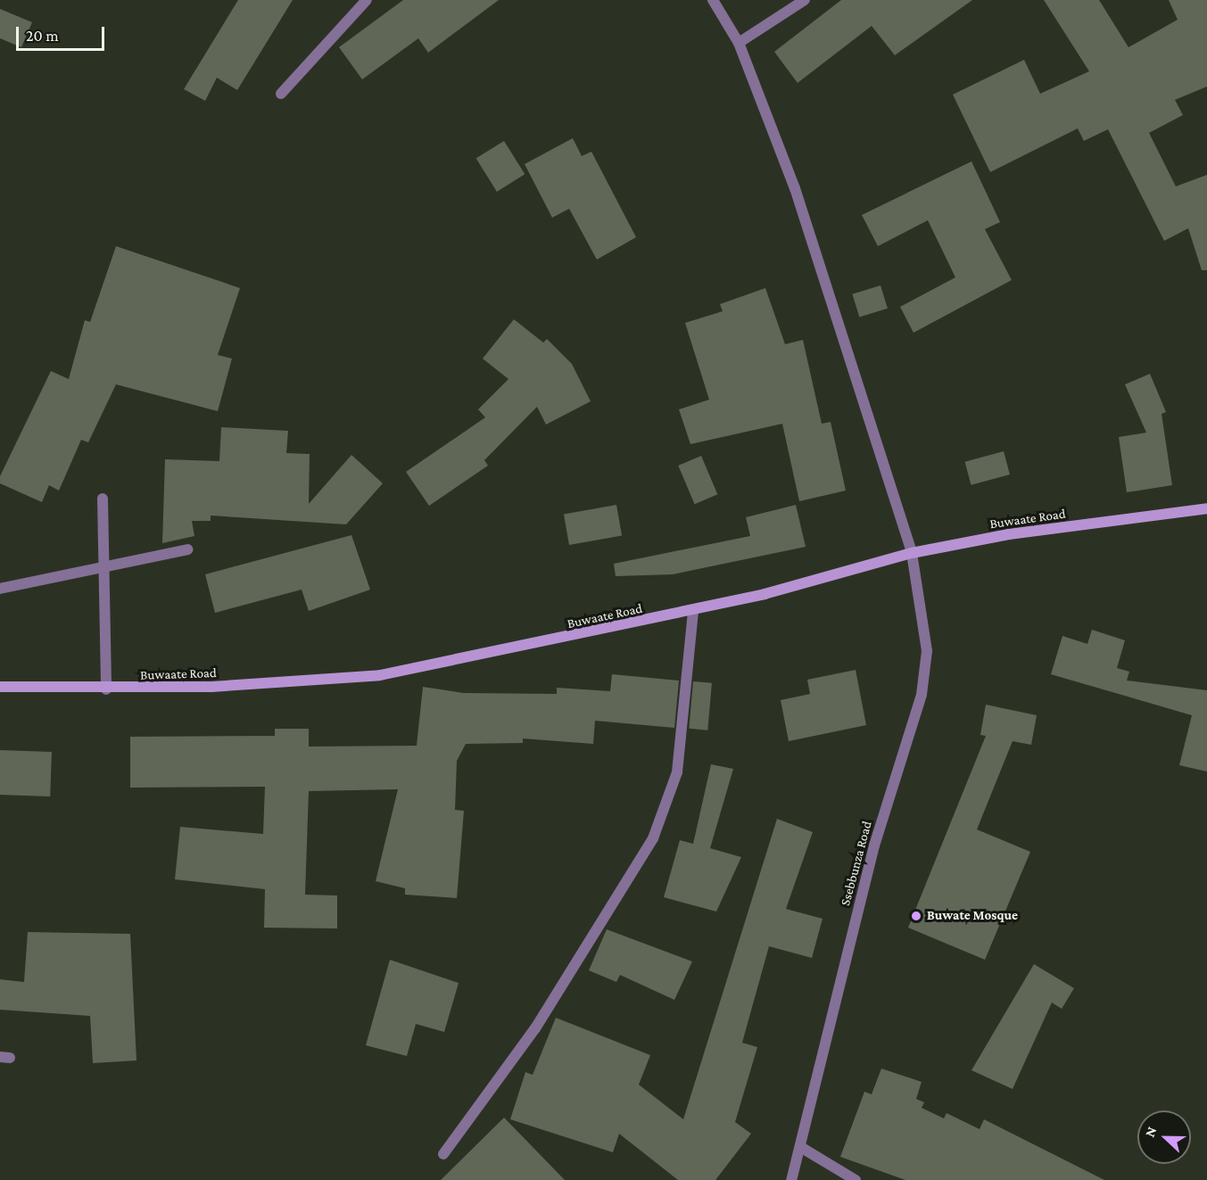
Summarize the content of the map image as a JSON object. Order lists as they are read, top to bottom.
{
  "streets": {
    "street": ["Buwaate Road", "Ssebbunza Road"]
  },
  "crossings": [
    ["Buwaate Road", "Ssebbunza Road"]
  ],
  "places": ["Buwate Mosque"],
  "scale_bar": "20 m",
  "north": "left"
}
